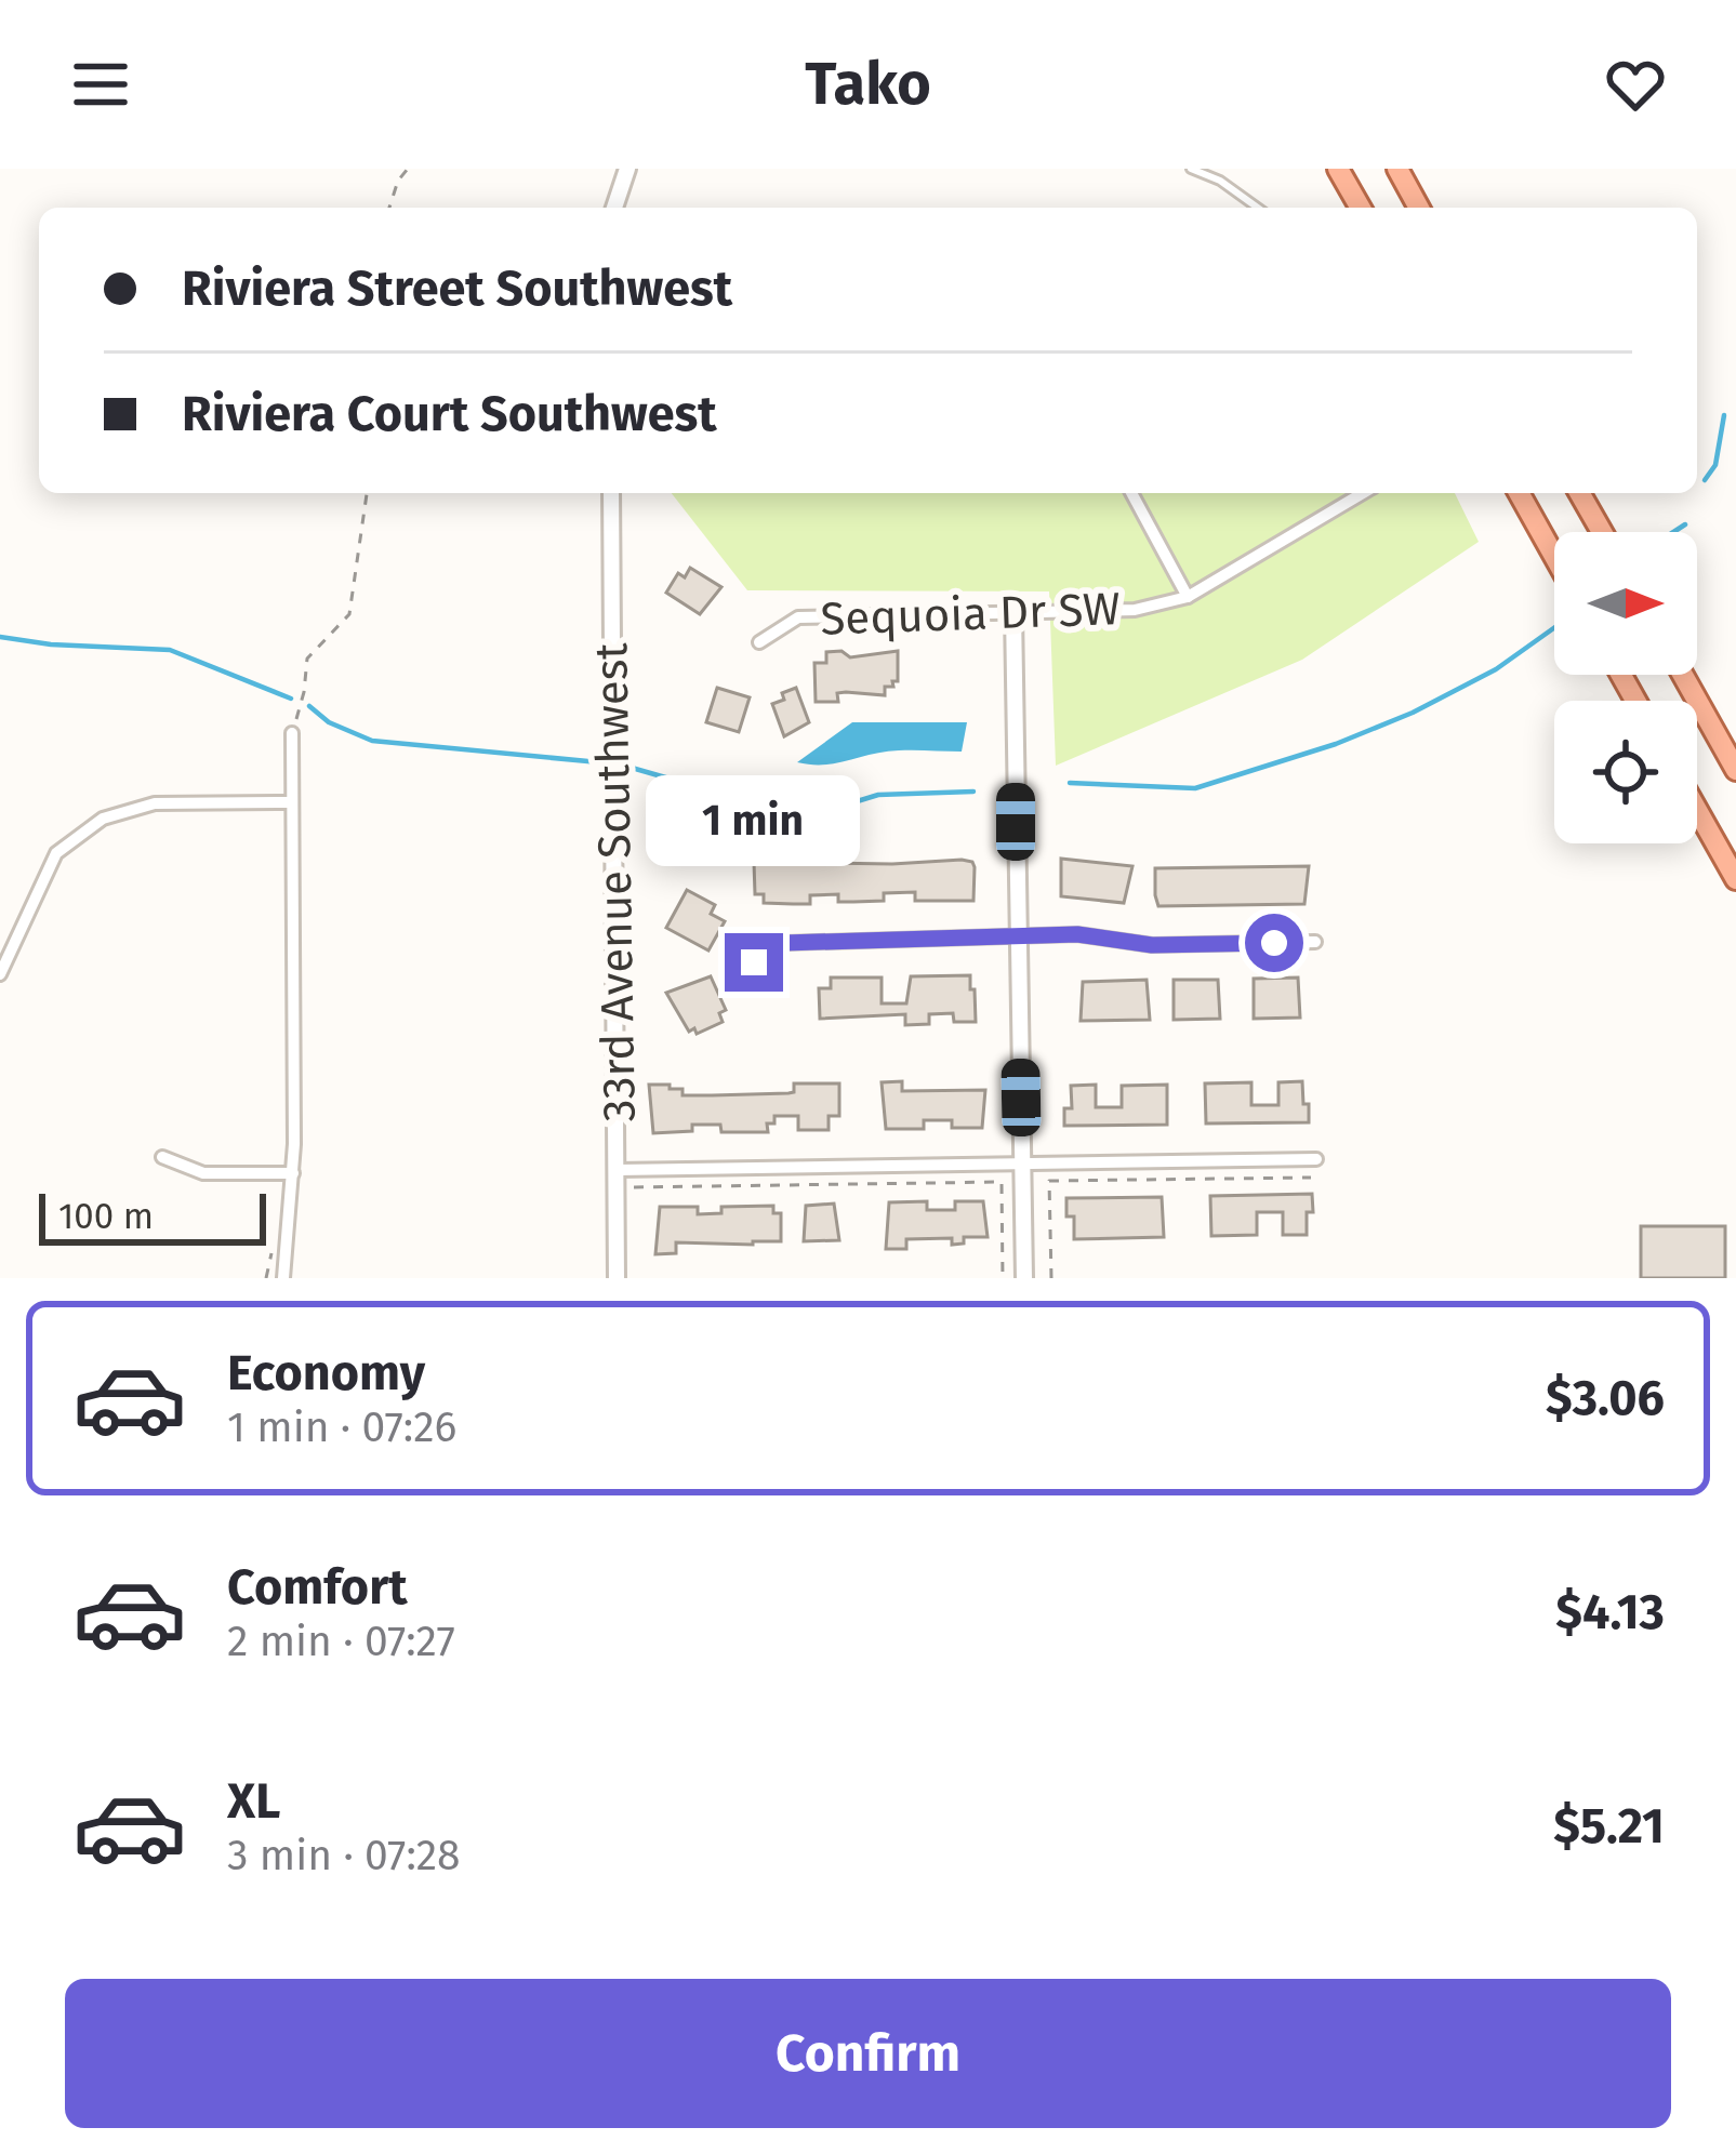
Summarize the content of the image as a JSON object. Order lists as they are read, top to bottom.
{
  "streets": {
    "street": ["Sequoia Dr SW", "33rd Avenue Southwest"]
  },
  "scale_bar": "100 m",
  "north": "right",
  "page": {
    "header": "Tako",
    "banner": ["Riviera Street Southwest", "Riviera Court Southwest"],
    "bubble": "1 min",
    "scale": "100 m",
    "list": [
      {
        "name": "Economy",
        "note": "1 min · 07:26",
        "value": "$3.06"
      },
      {
        "name": "Comfort",
        "note": "2 min · 07:27",
        "value": "$4.13"
      },
      {
        "name": "XL",
        "note": "3 min · 07:28",
        "value": "$5.21"
      }
    ],
    "buttons": "Confirm"
  }
}
